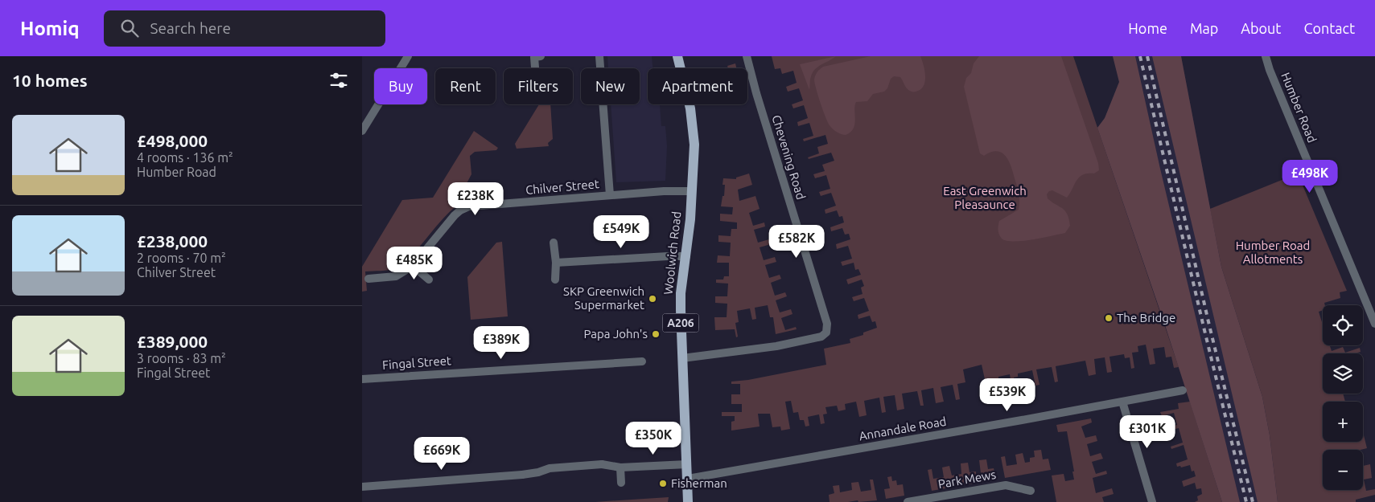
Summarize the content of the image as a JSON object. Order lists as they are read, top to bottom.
{
  "streets": {
    "main road": ["Woolwich Road", "A206"],
    "street": [
      "Humber Road",
      "Chevening Road",
      "Chilver Street",
      "Fingal Street",
      "Annandale Road",
      "Park Mews"
    ]
  },
  "crossings": [
    ["Chevening Road", "Woolwich Road"],
    ["Chilver Street", "Woolwich Road"],
    ["Woolwich Road", "Annandale Road"]
  ],
  "parks": ["East Greenwich Pleasaunce", "Humber Road Allotments"],
  "places": [
    "SKP Greenwich Supermarket",
    "The Bridge",
    "Papa John's",
    "Fisherman"
  ],
  "page": {
    "header": "Homiq",
    "search": "Search here",
    "nav": [
      "Home",
      "Map",
      "About",
      "Contact"
    ],
    "heading": "10 homes",
    "chip": [
      "Buy",
      "Rent",
      "Filters",
      "New",
      "Apartment"
    ],
    "list": [
      {
        "name": "£498,000",
        "note": "4 rooms · 136 m² · Humber Road"
      },
      {
        "name": "£238,000",
        "note": "2 rooms · 70 m² · Chilver Street"
      },
      {
        "name": "£389,000",
        "note": "3 rooms · 83 m² · Fingal Street"
      }
    ],
    "price": [
      "£498K",
      "£238K",
      "£549K",
      "£582K",
      "£485K",
      "£389K",
      "£539K",
      "£301K",
      "£350K",
      "£669K"
    ],
    "map_buttons": ["+", "−"]
  }
}
